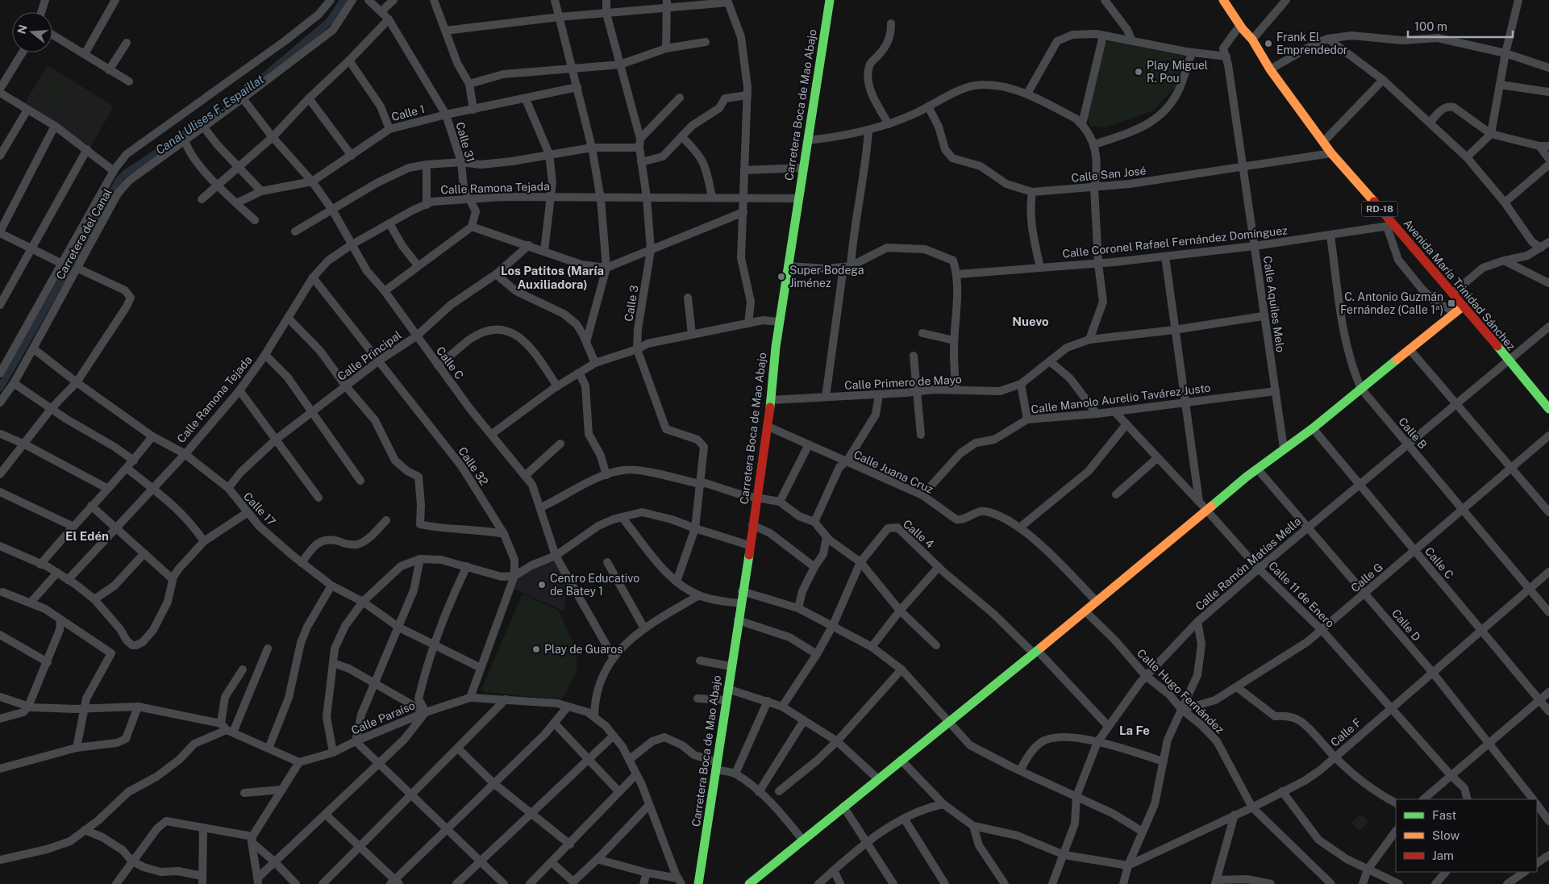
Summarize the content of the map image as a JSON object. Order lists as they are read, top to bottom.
{
  "streets": {
    "street": [
      "Carretera Boca de Mao Abajo",
      "Calle 1",
      "Calle 31",
      "Calle San José",
      "Calle Ramona Tejada",
      "RD-18",
      "Carretera del Canal",
      "Calle Coronel Rafael Fernández Domínguez",
      "Avenida María Trinidad Sánchez",
      "Calle 3",
      "Calle Aquiles Melo",
      "Calle Principal",
      "Calle C",
      "Calle Primero de Mayo",
      "Calle Manolo Aurelio Tavárez Justo",
      "Calle B",
      "Calle 32",
      "Calle Juana Cruz",
      "Calle 17",
      "Calle 4",
      "Calle Ramón Matías Mella",
      "Calle G",
      "Calle 11 de Enero",
      "Calle D",
      "Calle Hugo Fernández",
      "Calle Paraíso",
      "Calle F"
    ]
  },
  "crossings": [
    ["Carretera Boca de Mao Abajo", "Calle Ramona Tejada"],
    ["Carretera Boca de Mao Abajo", "Calle Primero de Mayo"],
    ["Carretera Boca de Mao Abajo", "Calle Juana Cruz"],
    ["Calle 1", "Calle 31"],
    ["Calle 1", "Calle C"],
    ["Calle 31", "Calle Ramona Tejada"],
    ["Calle San José", "Avenida María Trinidad Sánchez"],
    ["Calle San José", "Calle Aquiles Melo"],
    ["Calle Ramona Tejada", "Calle 3"],
    ["Calle Ramona Tejada", "Calle C"],
    ["Calle Ramona Tejada", "Calle 32"],
    ["Calle Ramona Tejada", "Calle 17"],
    ["Carretera del Canal", "Calle C"],
    ["Carretera del Canal", "Calle 17"],
    ["Calle Coronel Rafael Fernández Domínguez", "Avenida María Trinidad Sánchez"],
    ["Calle Coronel Rafael Fernández Domínguez", "Calle Aquiles Melo"],
    ["Calle Coronel Rafael Fernández Domínguez", "Calle B"],
    ["Avenida María Trinidad Sánchez", "Calle Aquiles Melo"],
    ["Avenida María Trinidad Sánchez", "Calle Ramón Matías Mella"],
    ["Calle Aquiles Melo", "Calle Primero de Mayo"],
    ["Calle Aquiles Melo", "Calle Manolo Aurelio Tavárez Justo"],
    ["Calle Principal", "Calle C"],
    ["Calle Principal", "Calle 32"],
    ["Calle Principal", "Calle 17"],
    ["Calle C", "Calle Ramón Matías Mella"],
    ["Calle C", "Calle G"],
    ["Calle C", "Calle F"],
    ["Calle Manolo Aurelio Tavárez Justo", "Calle Juana Cruz"],
    ["Calle Manolo Aurelio Tavárez Justo", "Calle 11 de Enero"],
    ["Calle B", "Calle Ramón Matías Mella"],
    ["Calle B", "Calle G"],
    ["Calle B", "Calle F"],
    ["Calle 32", "Calle 17"],
    ["Calle 32", "Calle Paraíso"],
    ["Calle 4", "Calle Ramón Matías Mella"],
    ["Calle Ramón Matías Mella", "Calle 11 de Enero"],
    ["Calle Ramón Matías Mella", "Calle D"],
    ["Calle Ramón Matías Mella", "Calle Hugo Fernández"],
    ["Calle G", "Calle 11 de Enero"],
    ["Calle G", "Calle D"],
    ["Calle G", "Calle Hugo Fernández"],
    ["Calle 11 de Enero", "Calle F"],
    ["Calle D", "Calle F"],
    ["Calle Hugo Fernández", "Calle F"]
  ],
  "districts": [
    "Los Patitos (María Auxiliadora)",
    "Nuevo",
    "El Edén",
    "La Fe"
  ],
  "water": ["Canal Ulises F. Espaillat"],
  "places": {
    "other": [
      "Frank El Emprendedor",
      "Play Miguel R. Pou",
      "Super Bodega Jiménez",
      "Centro Educativo de Batey 1",
      "Play de Guaros"
    ],
    "transit": ["C. Antonio Guzmán Fernández (Calle 1ª)"]
  },
  "legend": ["Fast", "Slow", "Jam"],
  "scale_bar": "100 m",
  "north": "left"
}
